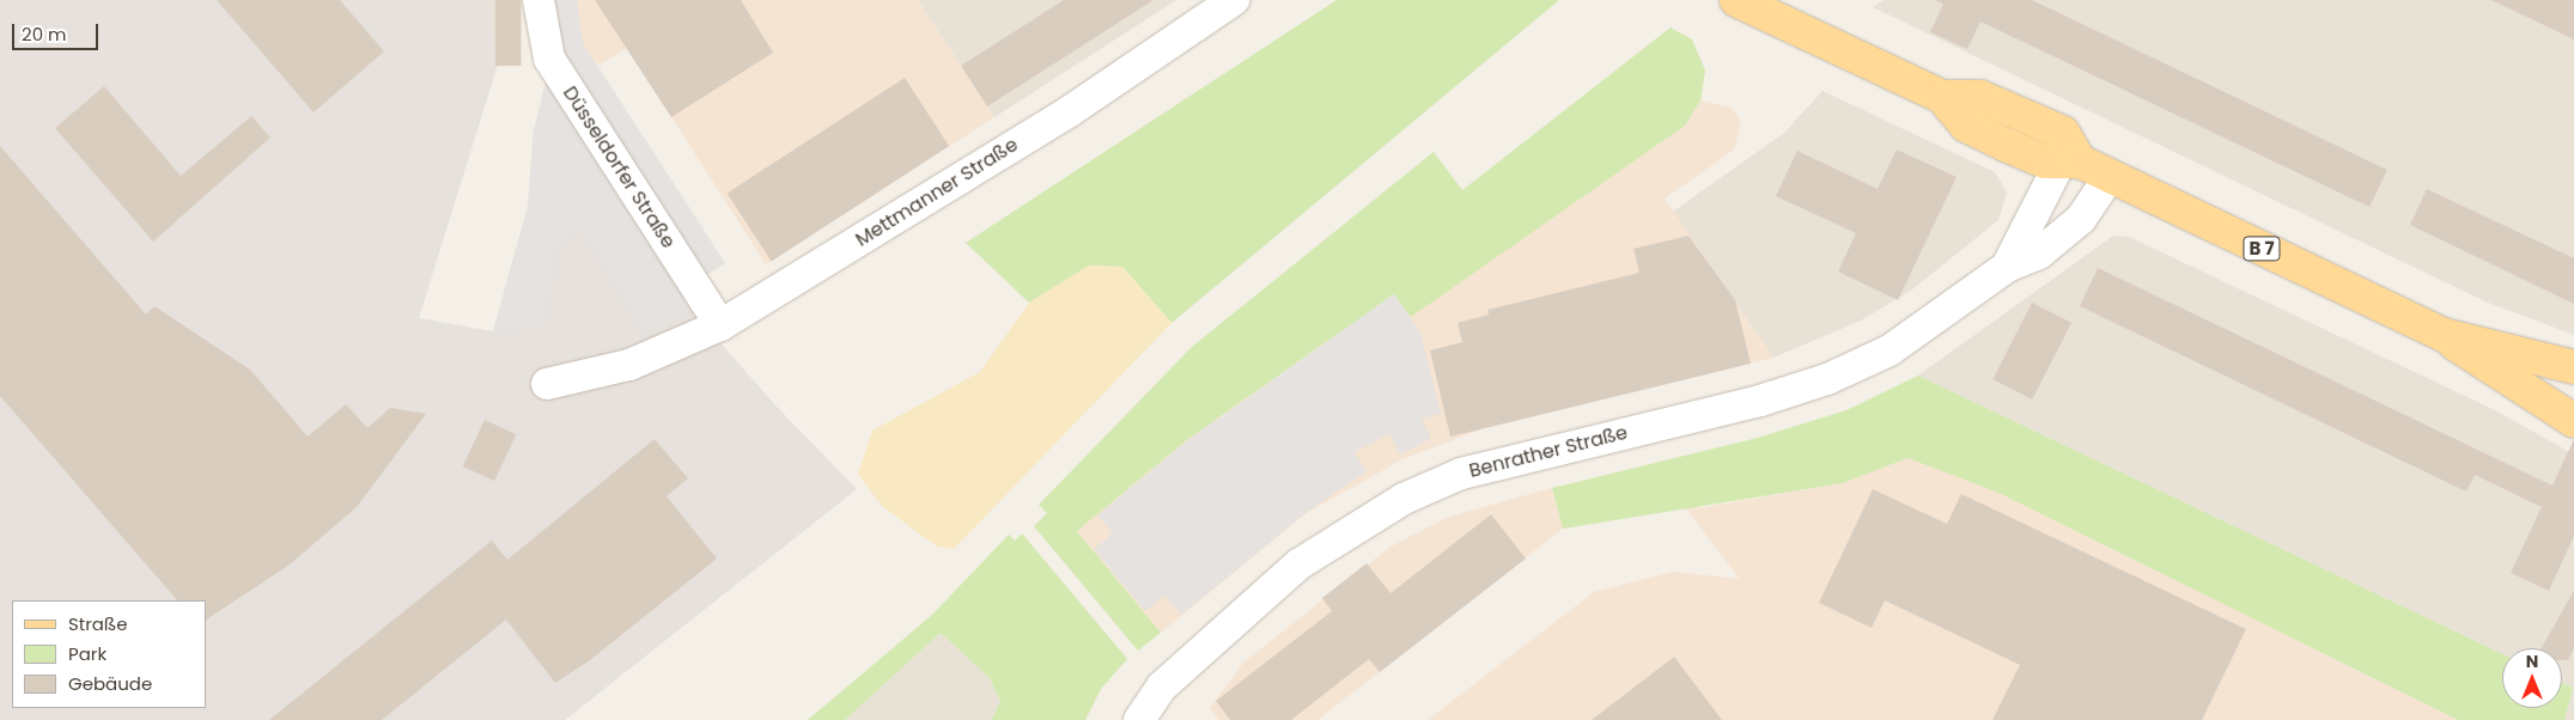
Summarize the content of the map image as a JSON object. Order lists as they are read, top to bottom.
{
  "streets": {
    "main road": ["B 7"],
    "street": ["Düsseldorfer Straße", "Mettmanner Straße", "Benrather Straße"]
  },
  "crossings": [
    ["Düsseldorfer Straße", "Mettmanner Straße"],
    ["B 7", "Benrather Straße"]
  ],
  "legend": ["Straße", "Park", "Gebäude"],
  "scale_bar": "20 m",
  "north": "top"
}
